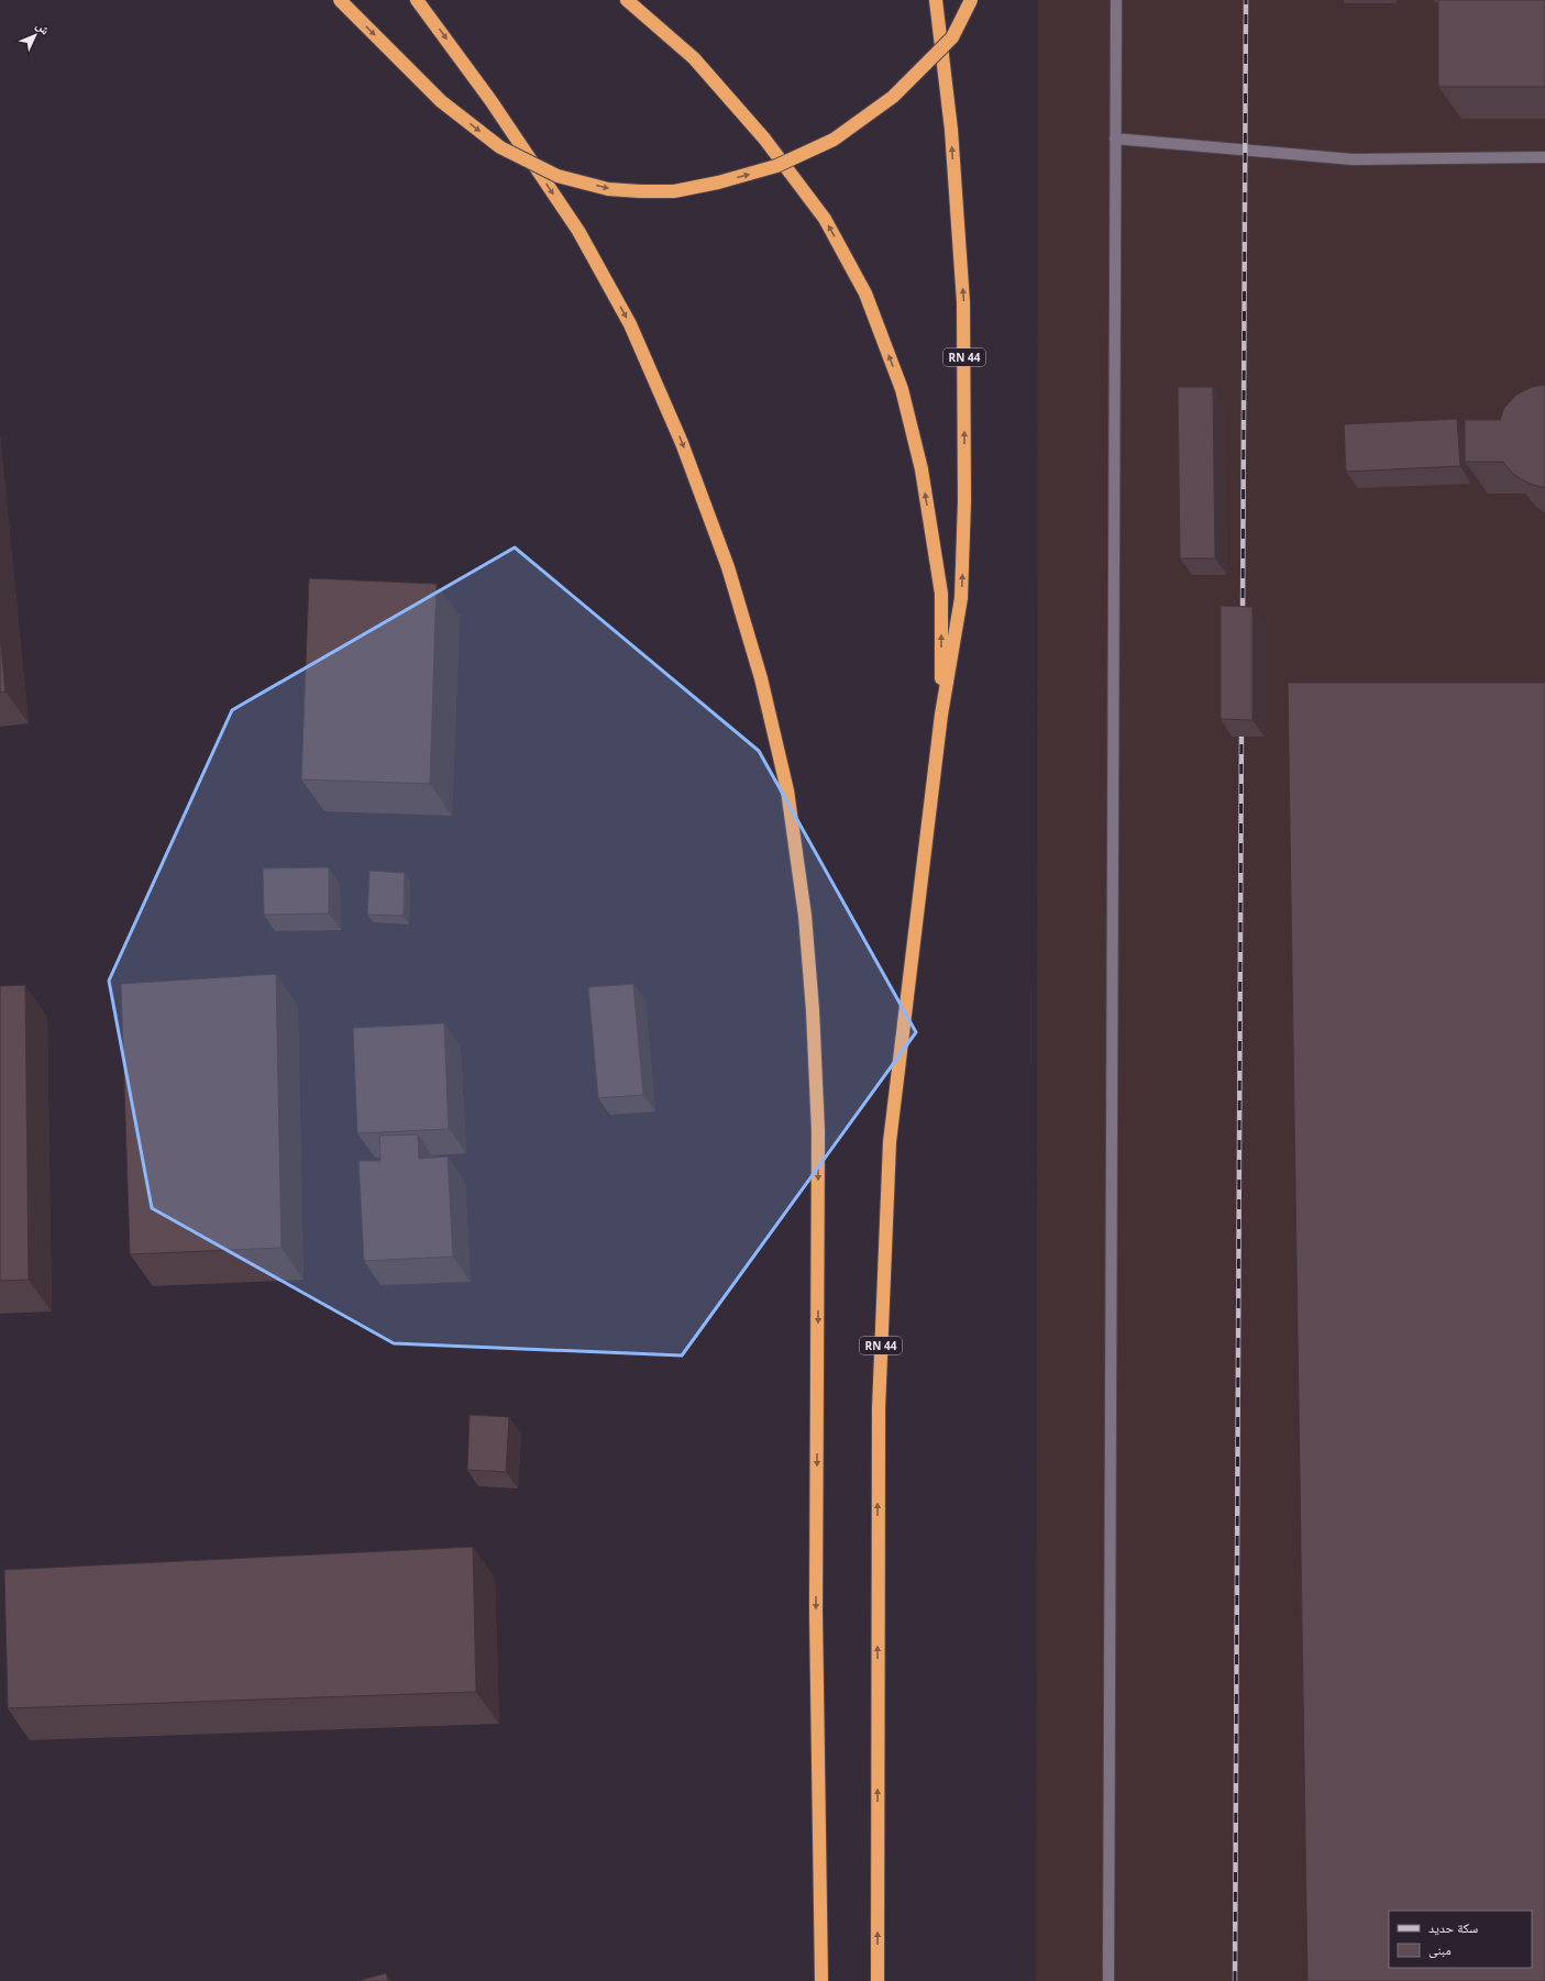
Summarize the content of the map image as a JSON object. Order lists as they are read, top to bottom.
{
  "streets": {
    "highway": ["RN 44"]
  },
  "legend": ["سكة حديد", "مبنى"],
  "north": "top right"
}
